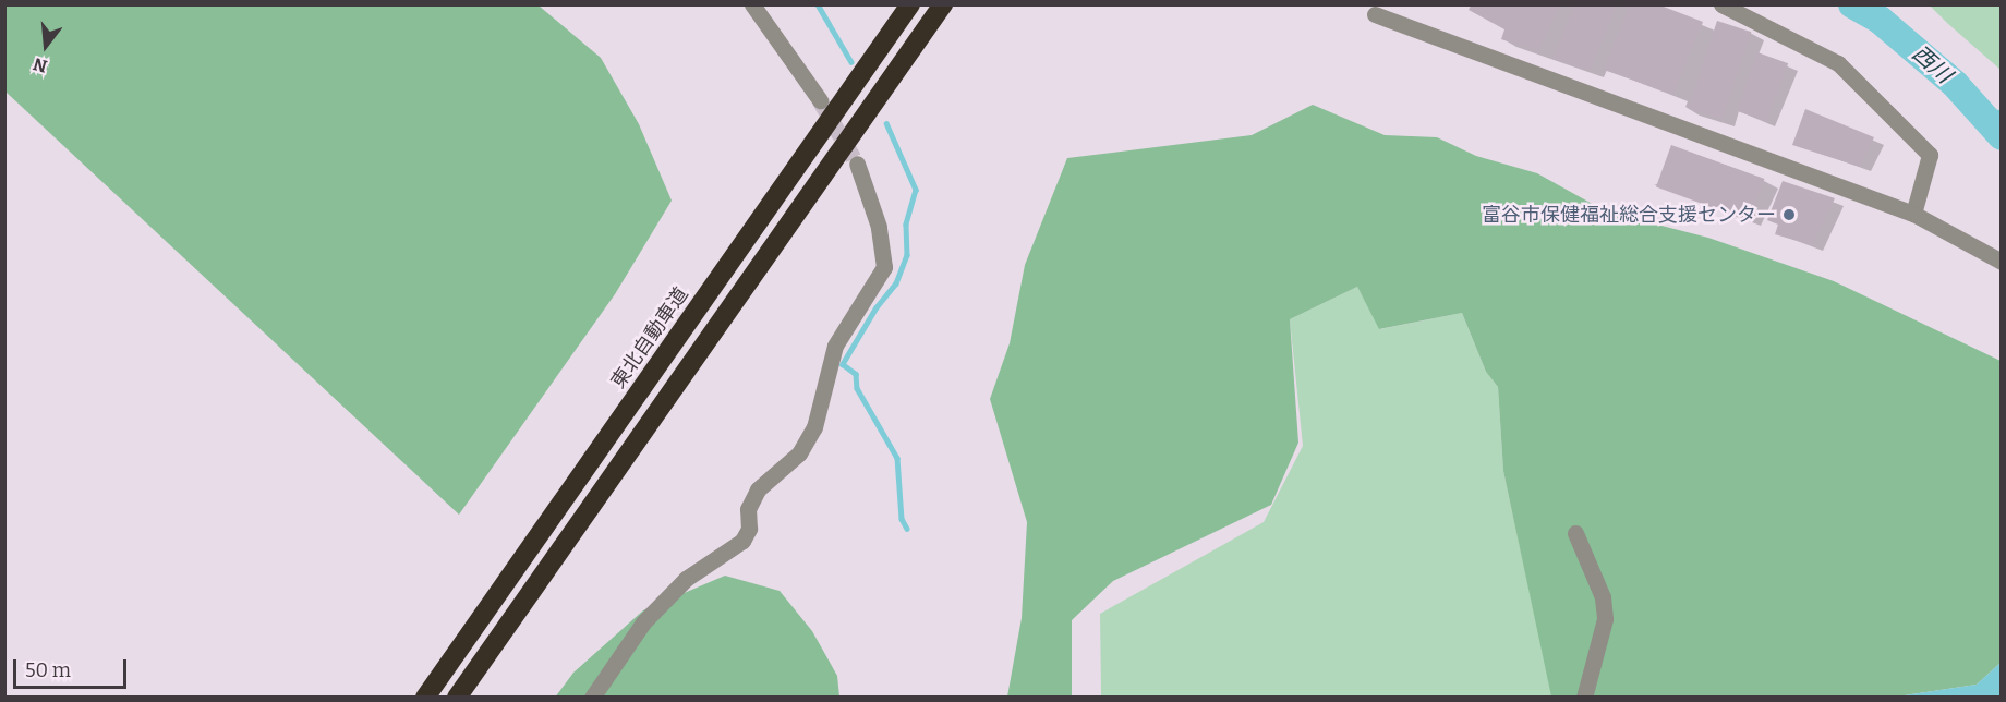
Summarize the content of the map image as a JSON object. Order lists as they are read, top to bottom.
{
  "streets": {
    "highway": ["東北自動車道"]
  },
  "water": ["西川"],
  "places": ["富谷市保健福祉総合支援センター"],
  "scale_bar": "50 m",
  "north": "bottom"
}
